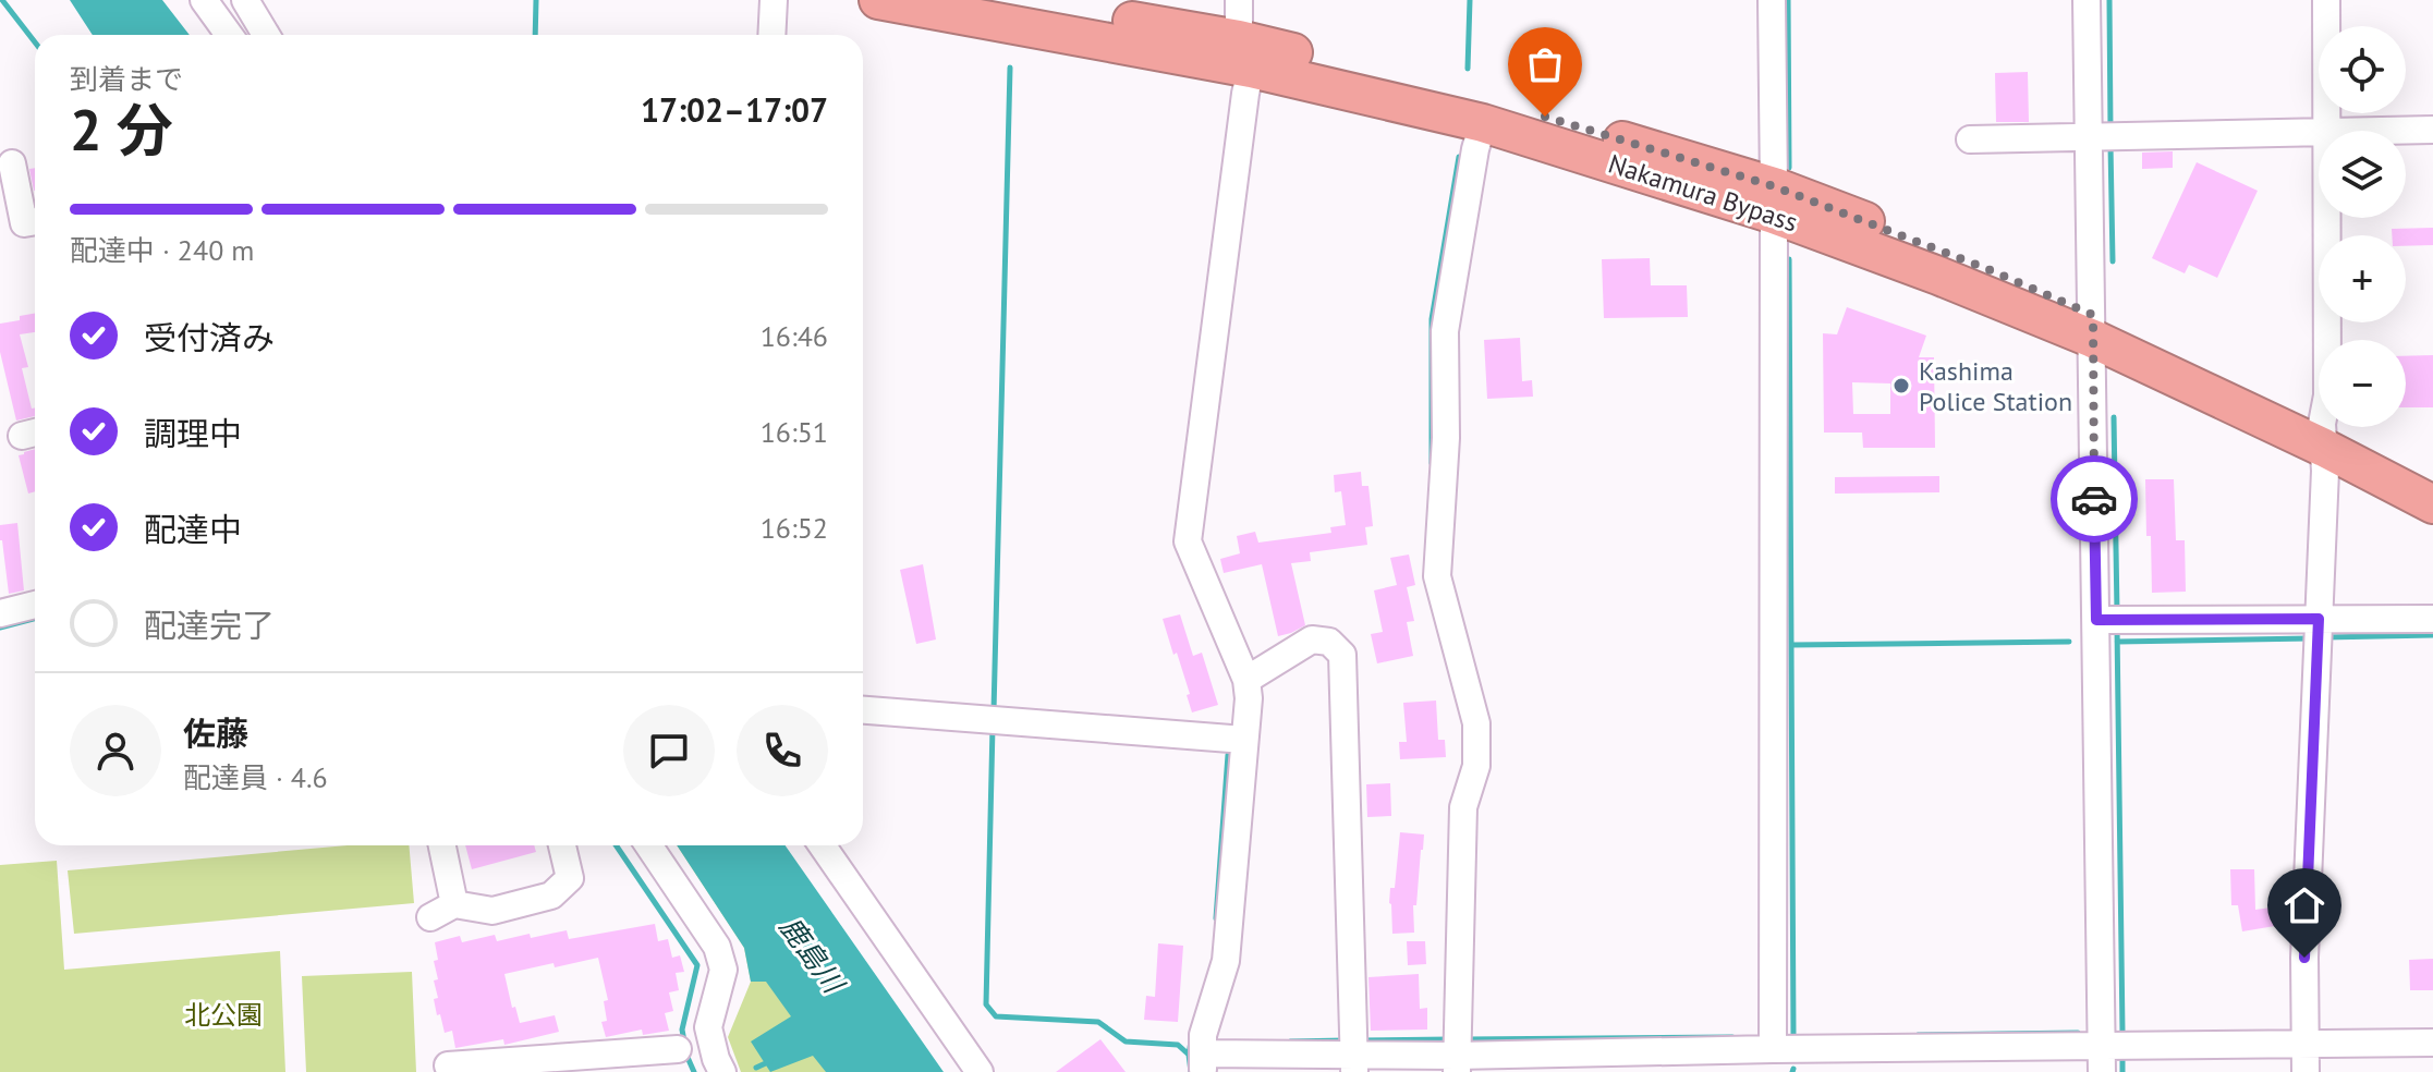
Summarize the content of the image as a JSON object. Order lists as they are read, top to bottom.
{
  "streets": {
    "highway": ["Nakamura Bypass"]
  },
  "water": ["鹿島川"],
  "parks": ["北公園"],
  "places": ["Kashima Police Station"],
  "page": {
    "map_buttons": ["+", "−"],
    "heading": ["2 分", "到着まで", "17:02–17:07"],
    "panel": ["佐藤", "配達員 · 4.6"],
    "bar": "配達中 · 240 m",
    "list": [
      ["受付済み", "16:46"],
      ["調理中", "16:51"],
      ["配達中", "16:52"],
      "配達完了"
    ]
  }
}
